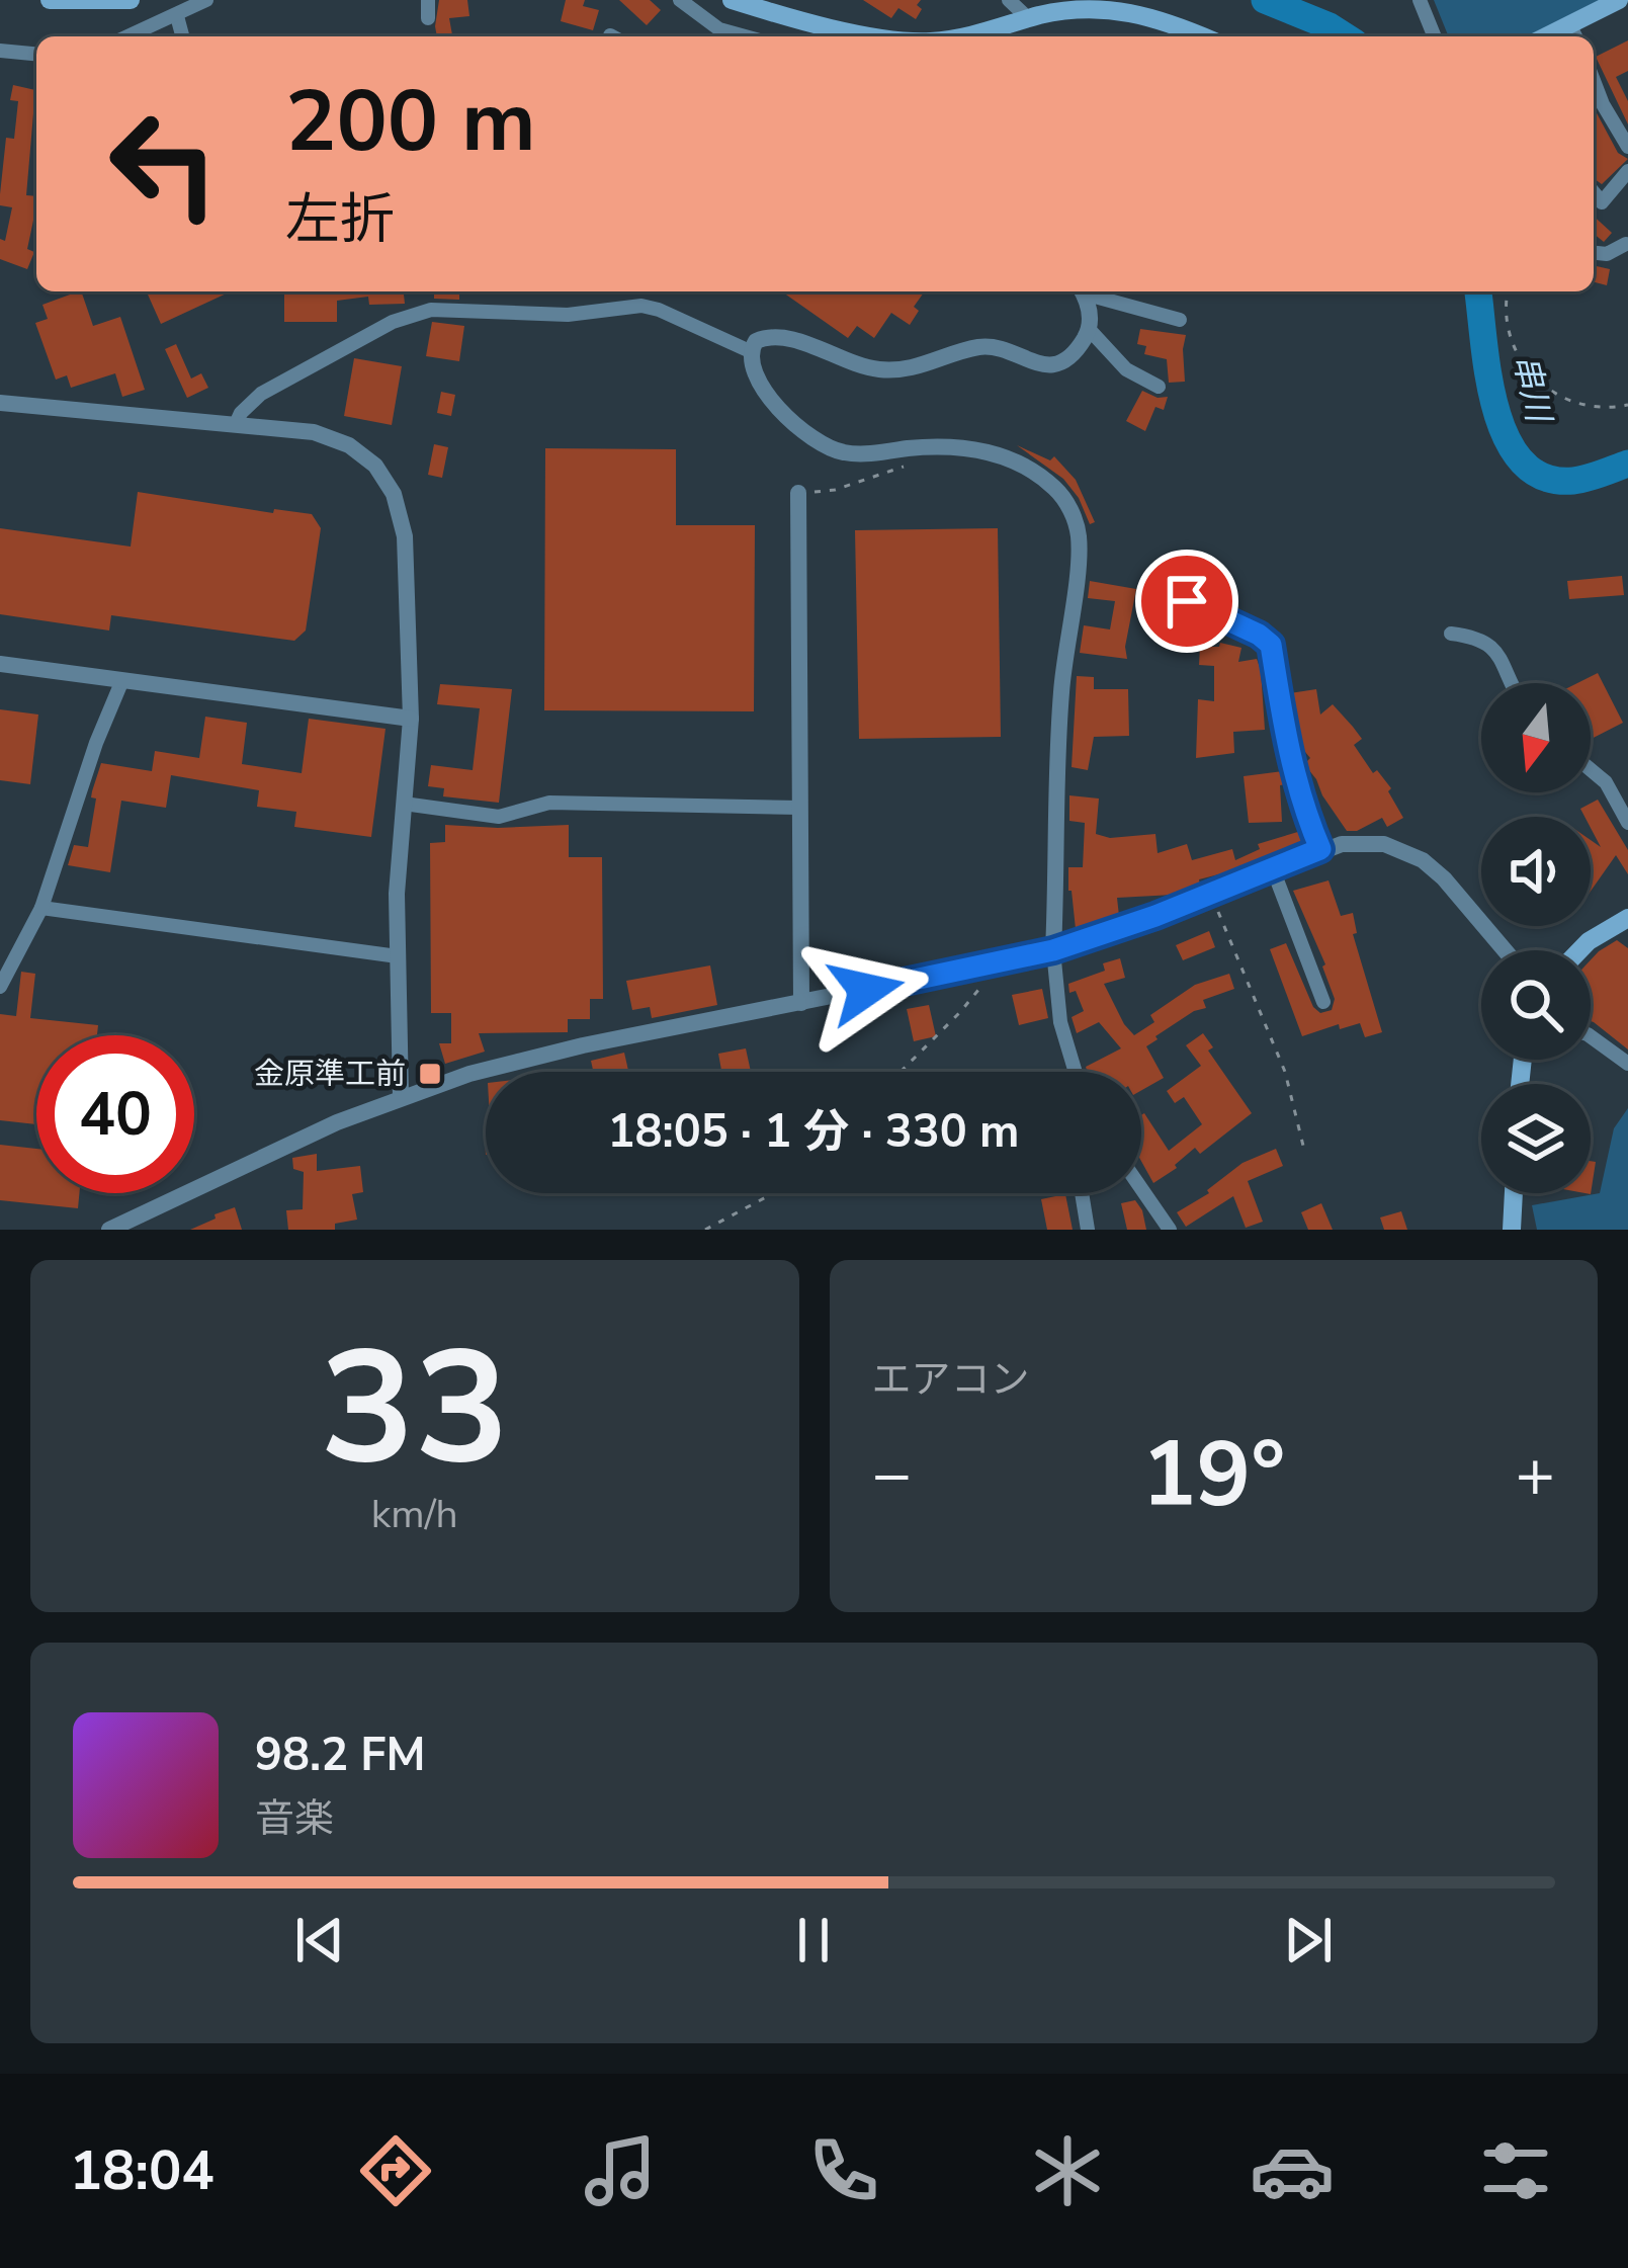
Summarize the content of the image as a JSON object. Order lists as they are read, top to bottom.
{
  "water": ["串川"],
  "places": {
    "transit": ["金原準工前"]
  },
  "north": "bottom",
  "page": {
    "turn": ["200 m", "左折"],
    "limit": "40",
    "trip": "18:05 · 1 分 · 330 m",
    "tile": [
      ["33", "km/h"],
      "エアコン"
    ],
    "heat": ["−", "19°", "+"],
    "song": ["98.2 FM", "音楽"],
    "tabs": "18:04"
  }
}
